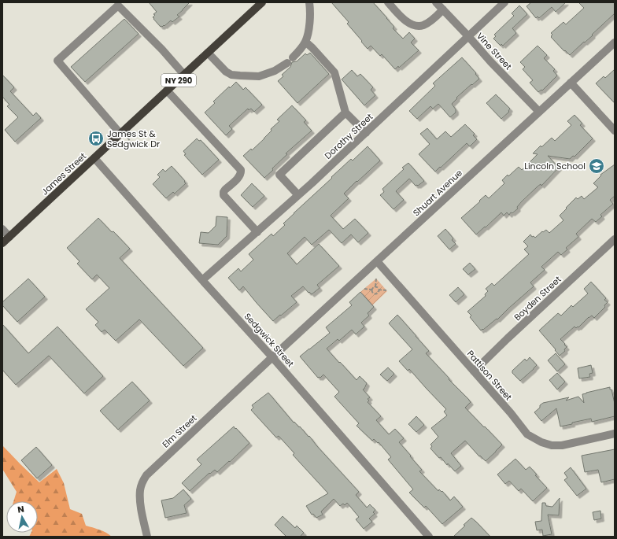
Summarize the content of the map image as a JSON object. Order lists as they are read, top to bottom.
{
  "streets": {
    "main road": ["NY 290", "James Street"],
    "street": [
      "Vine Street",
      "Dorothy Street",
      "Shuart Avenue",
      "Boyden Street",
      "Sedgwick Street",
      "Pattison Street",
      "Elm Street"
    ]
  },
  "crossings": [
    ["Vine Street", "Dorothy Street"],
    ["Vine Street", "Shuart Avenue"],
    ["Dorothy Street", "Sedgwick Street"],
    ["James Street", "Sedgwick Street"],
    ["Shuart Avenue", "Sedgwick Street"],
    ["Shuart Avenue", "Pattison Street"],
    ["Shuart Avenue", "Elm Street"],
    ["Boyden Street", "Pattison Street"],
    ["Sedgwick Street", "Elm Street"]
  ],
  "places": {
    "bus stop": ["James St & Sedgwick Dr"],
    "school or university": ["Lincoln School"]
  },
  "north": "top"
}
